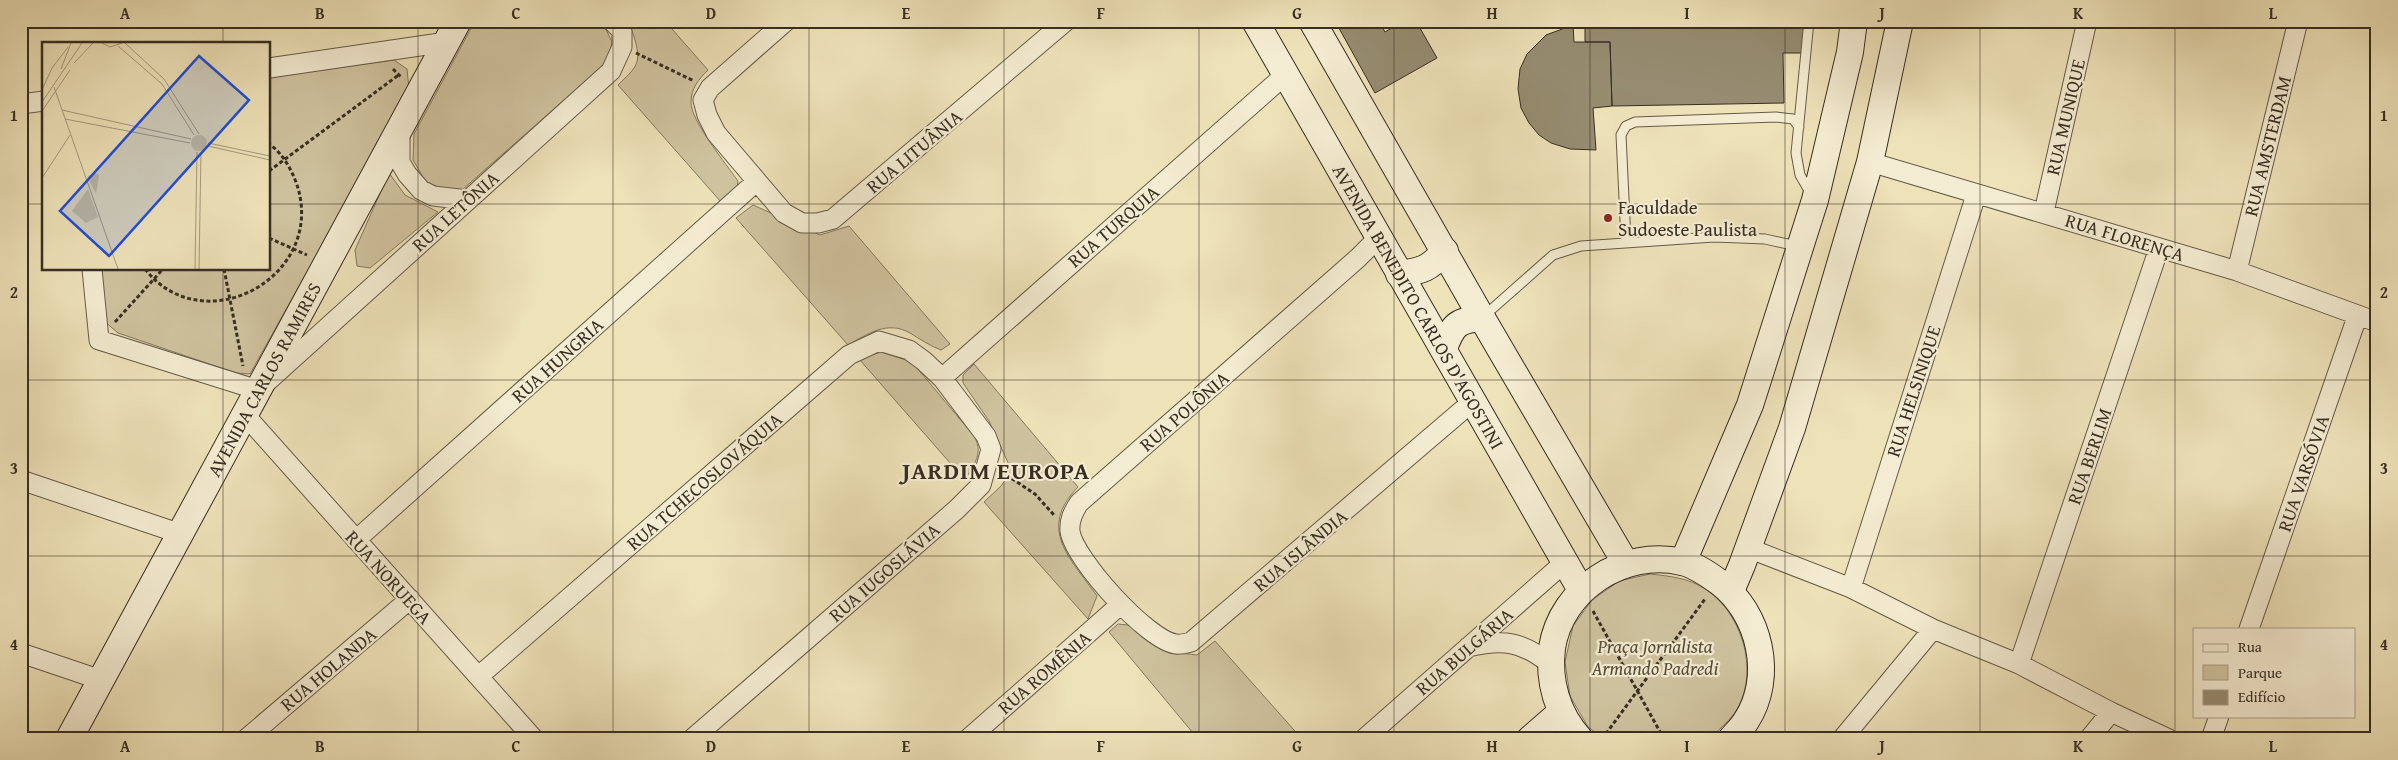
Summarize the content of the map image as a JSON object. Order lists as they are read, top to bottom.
{
  "streets": {
    "main road": ["AVENIDA BENEDITO CARLOS D'AGOSTINI", "AVENIDA CARLOS RAMIRES"],
    "street": [
      "RUA MUNIQUE",
      "RUA AMSTERDAM",
      "RUA LITUÂNIA",
      "RUA LETÔNIA",
      "RUA TURQUIA",
      "RUA FLORENÇA",
      "RUA HUNGRIA",
      "RUA HELSINIQUE",
      "RUA POLÔNIA",
      "RUA BERLIM",
      "RUA VARSÓVIA",
      "RUA TCHECOSLOVÁQUIA",
      "RUA ISLÂNDIA",
      "RUA IUGOSLÁVIA",
      "RUA NORUEGA",
      "RUA BULGÁRIA",
      "RUA HOLANDA",
      "RUA ROMÊNIA"
    ]
  },
  "crossings": [
    ["RUA MUNIQUE", "RUA FLORENÇA"],
    ["RUA AMSTERDAM", "RUA FLORENÇA"],
    ["RUA LITUÂNIA", "RUA HUNGRIA"],
    ["RUA LETÔNIA", "AVENIDA CARLOS RAMIRES"],
    ["RUA TURQUIA", "AVENIDA BENEDITO CARLOS D'AGOSTINI"],
    ["RUA TURQUIA", "RUA TCHECOSLOVÁQUIA"],
    ["RUA TURQUIA", "RUA IUGOSLÁVIA"],
    ["RUA FLORENÇA", "RUA HELSINIQUE"],
    ["RUA FLORENÇA", "RUA BERLIM"],
    ["RUA FLORENÇA", "RUA VARSÓVIA"],
    ["AVENIDA BENEDITO CARLOS D'AGOSTINI", "RUA POLÔNIA"],
    ["AVENIDA BENEDITO CARLOS D'AGOSTINI", "RUA ISLÂNDIA"],
    ["AVENIDA BENEDITO CARLOS D'AGOSTINI", "RUA BULGÁRIA"],
    ["RUA HUNGRIA", "RUA NORUEGA"],
    ["AVENIDA CARLOS RAMIRES", "RUA NORUEGA"],
    ["RUA TCHECOSLOVÁQUIA", "RUA IUGOSLÁVIA"],
    ["RUA TCHECOSLOVÁQUIA", "RUA NORUEGA"],
    ["RUA ISLÂNDIA", "RUA ROMÊNIA"],
    ["RUA NORUEGA", "RUA HOLANDA"]
  ],
  "districts": ["JARDIM EUROPA"],
  "parks": ["Praça Jornalista Armando Padredi"],
  "places": ["Faculdade Sudoeste Paulista"],
  "legend": ["Rua", "Parque", "Edifício"],
  "grid": {
    "columns": [
      "A",
      "B",
      "C",
      "D",
      "E",
      "F",
      "G",
      "H",
      "I",
      "J",
      "K",
      "L"
    ],
    "rows": [
      "1",
      "2",
      "3",
      "4"
    ]
  }
}
